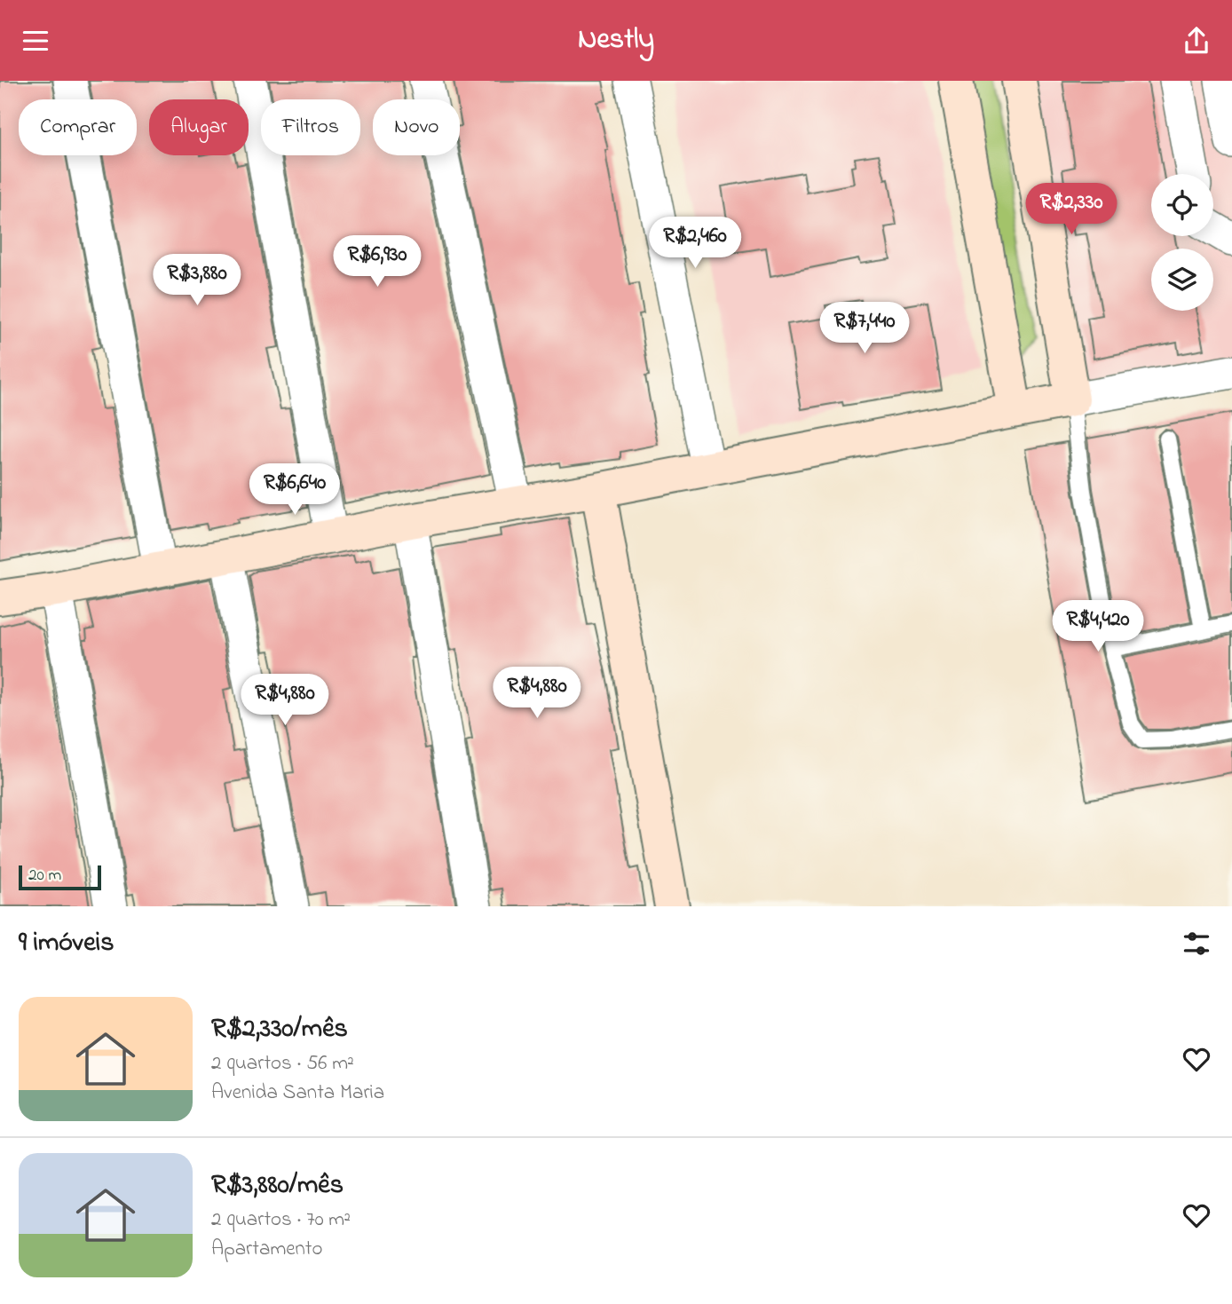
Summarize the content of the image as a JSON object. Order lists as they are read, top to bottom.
{
  "scale_bar": "20 m",
  "page": {
    "header": "Nestly",
    "chip": [
      "Comprar",
      "Alugar",
      "Filtros",
      "Novo"
    ],
    "price": [
      "R$2,330",
      "R$2,460",
      "R$6,930",
      "R$3,880",
      "R$7,440",
      "R$6,640",
      "R$4,420",
      "R$4,880",
      "R$4,880"
    ],
    "scale": "20 m",
    "heading": "9 imóveis",
    "list": [
      {
        "name": "R$2,330/mês",
        "note": "2 quartos · 56 m² · Avenida Santa Maria"
      },
      {
        "name": "R$3,880/mês",
        "note": "2 quartos · 70 m² · Apartamento"
      }
    ]
  }
}
